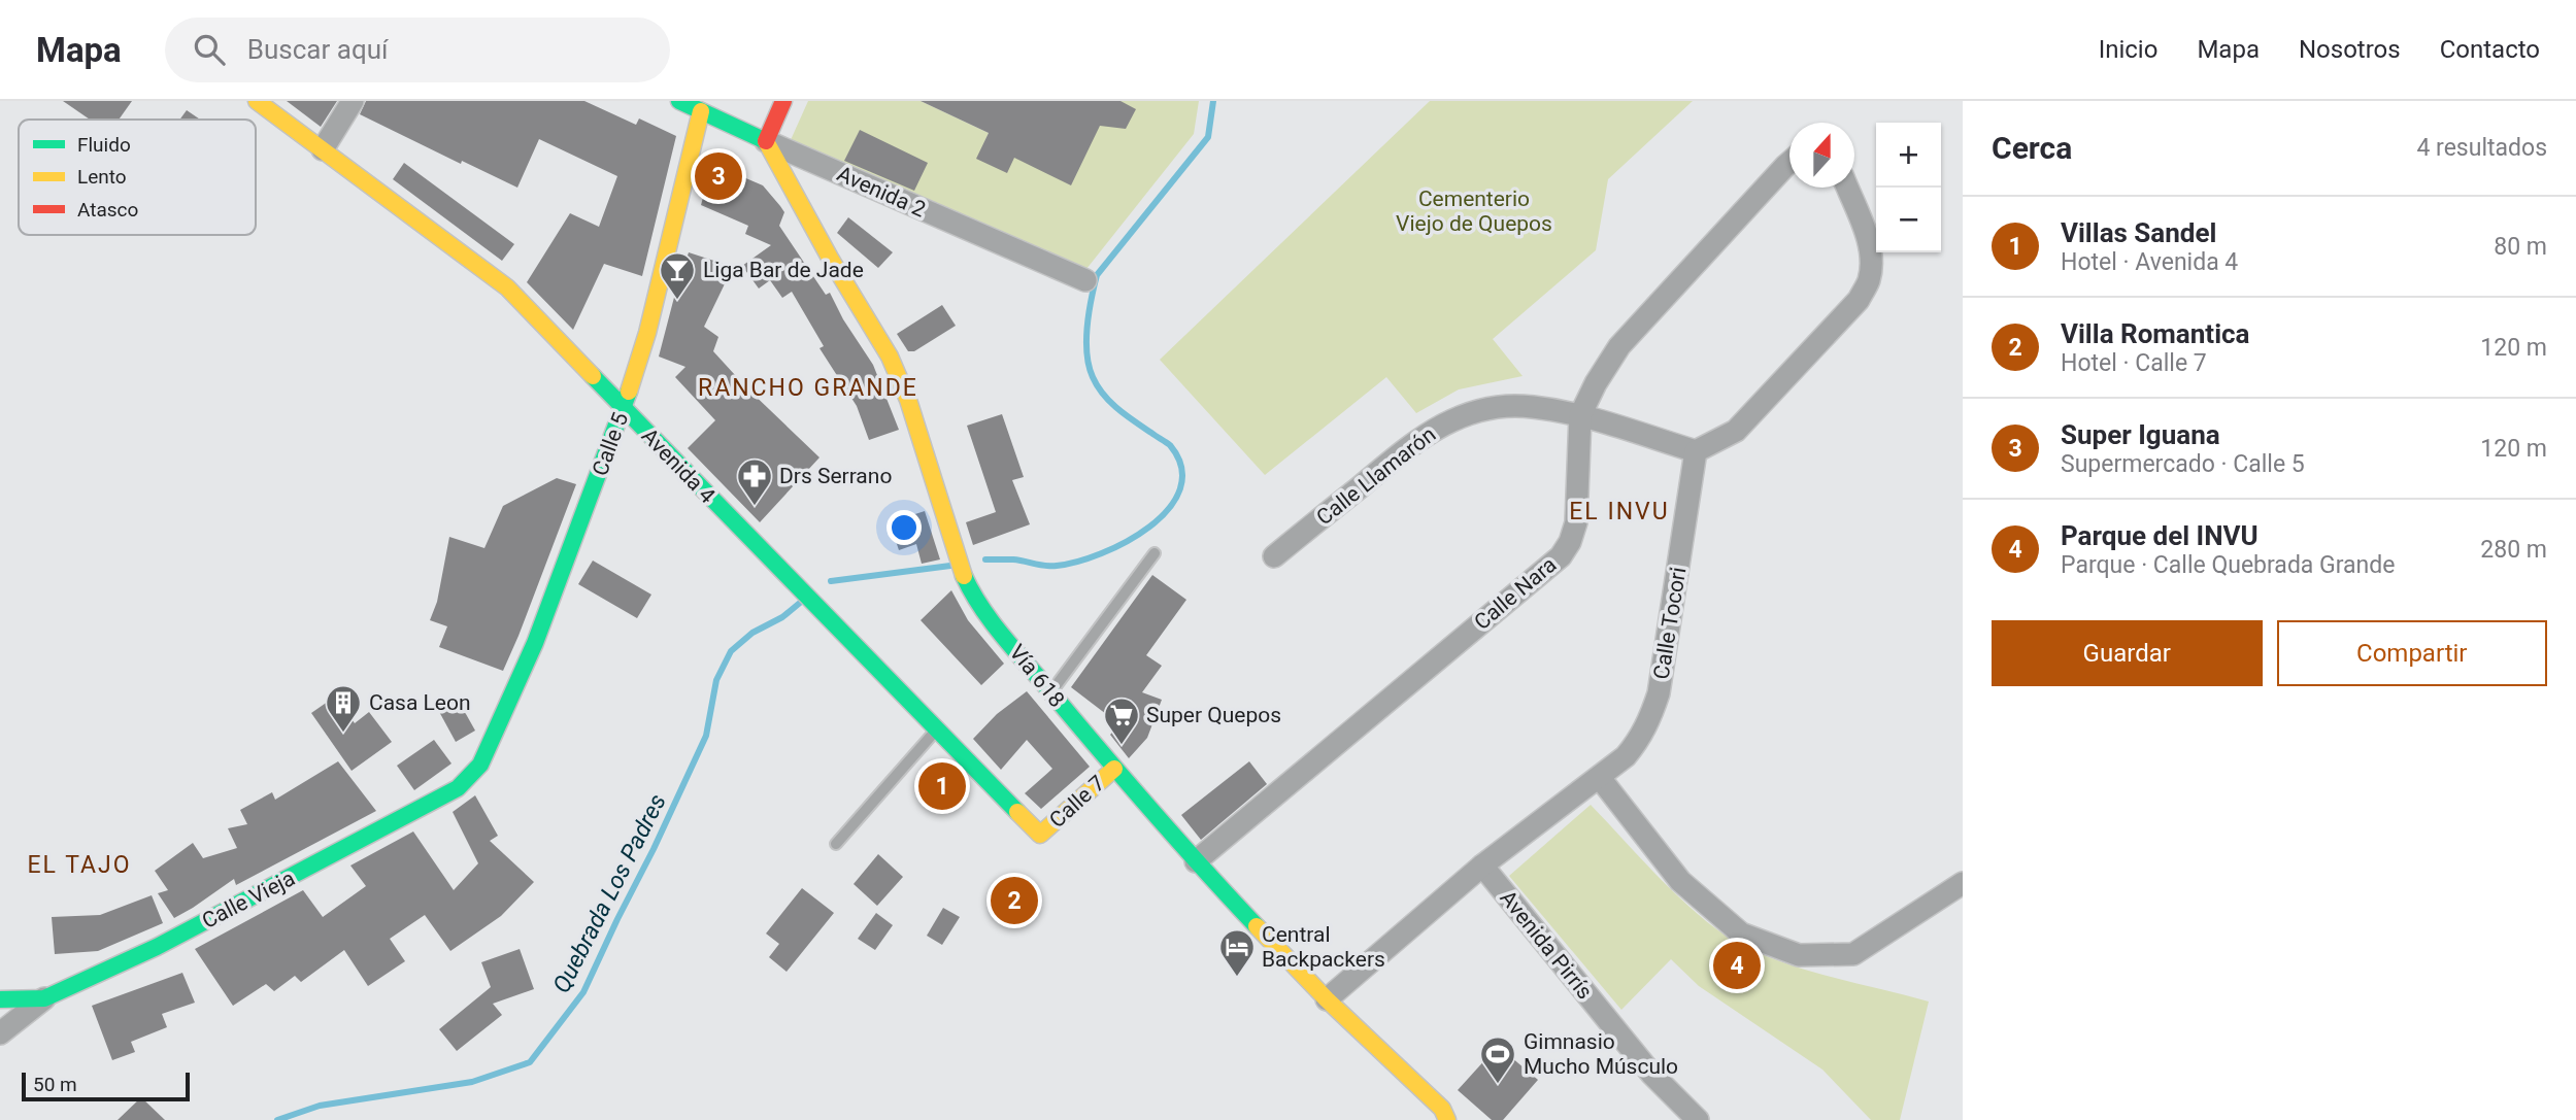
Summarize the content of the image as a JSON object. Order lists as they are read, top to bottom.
{
  "streets": {
    "street": [
      "Avenida 2",
      "Calle 5",
      "Avenida 4",
      "Calle Llamarón",
      "Calle Nara",
      "Calle Tocori",
      "Vía 618",
      "Calle 7",
      "Calle Vieja",
      "Avenida Pirrís"
    ]
  },
  "crossings": [
    ["Avenida 2", "Calle 5"],
    ["Avenida 2", "Vía 618"],
    ["Calle 5", "Avenida 4"],
    ["Calle 5", "Calle Vieja"],
    ["Avenida 4", "Calle 7"],
    ["Calle Llamarón", "Calle Nara"],
    ["Calle Llamarón", "Calle Tocori"],
    ["Calle Nara", "Vía 618"],
    ["Calle Tocori", "Vía 618"],
    ["Calle Tocori", "Avenida Pirrís"],
    ["Vía 618", "Calle 7"]
  ],
  "districts": ["RANCHO GRANDE", "EL INVU", "EL TAJO"],
  "water": ["Quebrada Los Padres"],
  "parks": ["Cementerio Viejo de Quepos"],
  "places": {
    "bar": ["Liga Bar de Jade"],
    "pharmacy": ["Drs Serrano"],
    "building": ["Casa Leon"],
    "supermarket": ["Super Quepos"],
    "hotel": ["Central Backpackers"],
    "sports": ["Gimnasio Mucho Músculo"]
  },
  "legend": ["Fluido", "Lento", "Atasco"],
  "scale_bar": "50 m",
  "north": "top",
  "page": {
    "header": "Mapa",
    "search": "Buscar aquí",
    "nav": [
      "Inicio",
      "Mapa",
      "Nosotros",
      "Contacto"
    ],
    "heading": ["Cerca", "4 resultados"],
    "map_buttons": ["+", "−"],
    "pins": [
      "3",
      "1",
      "2",
      "4"
    ],
    "list": [
      {
        "mark": "1",
        "name": "Villas Sandel",
        "note": "Hotel · Avenida 4",
        "value": "80 m"
      },
      {
        "mark": "2",
        "name": "Villa Romantica",
        "note": "Hotel · Calle 7",
        "value": "120 m"
      },
      {
        "mark": "3",
        "name": "Super Iguana",
        "note": "Supermercado · Calle 5",
        "value": "120 m"
      },
      {
        "mark": "4",
        "name": "Parque del INVU",
        "note": "Parque · Calle Quebrada Grande",
        "value": "280 m"
      }
    ],
    "buttons": ["Guardar", "Compartir"],
    "scale": "50 m"
  }
}
